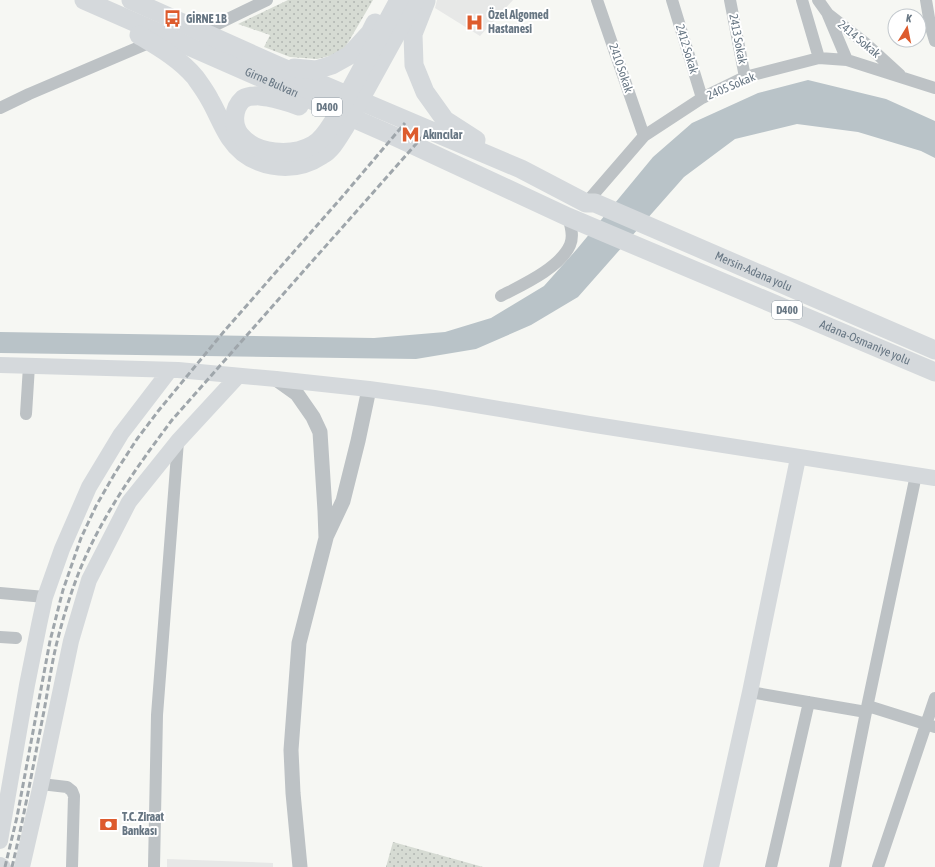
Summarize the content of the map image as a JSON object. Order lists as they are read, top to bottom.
{
  "streets": {
    "highway": [
      "Girne Bulvarı",
      "D400",
      "Mersin-Adana yolu",
      "Adana-Osmaniye yolu"
    ],
    "street": [
      "2413 Sokak",
      "2414 Sokak",
      "2412 Sokak",
      "2410 Sokak",
      "2405 Sokak"
    ]
  },
  "crossings": [
    ["2413 Sokak", "2405 Sokak"],
    ["2414 Sokak", "2405 Sokak"],
    ["2412 Sokak", "2405 Sokak"],
    ["2410 Sokak", "2405 Sokak"],
    ["Girne Bulvarı", "2405 Sokak"],
    ["Girne Bulvarı", "Mersin-Adana yolu"],
    ["Girne Bulvarı", "Adana-Osmaniye yolu"],
    ["2405 Sokak", "Mersin-Adana yolu"]
  ],
  "places": {
    "bus stop": ["GİRNE 1B"],
    "hospital": ["Özel Algomed Hastanesi"],
    "metro station": ["Akıncılar"],
    "bank": ["T.C. Ziraat Bankası"]
  },
  "north": "top"
}
